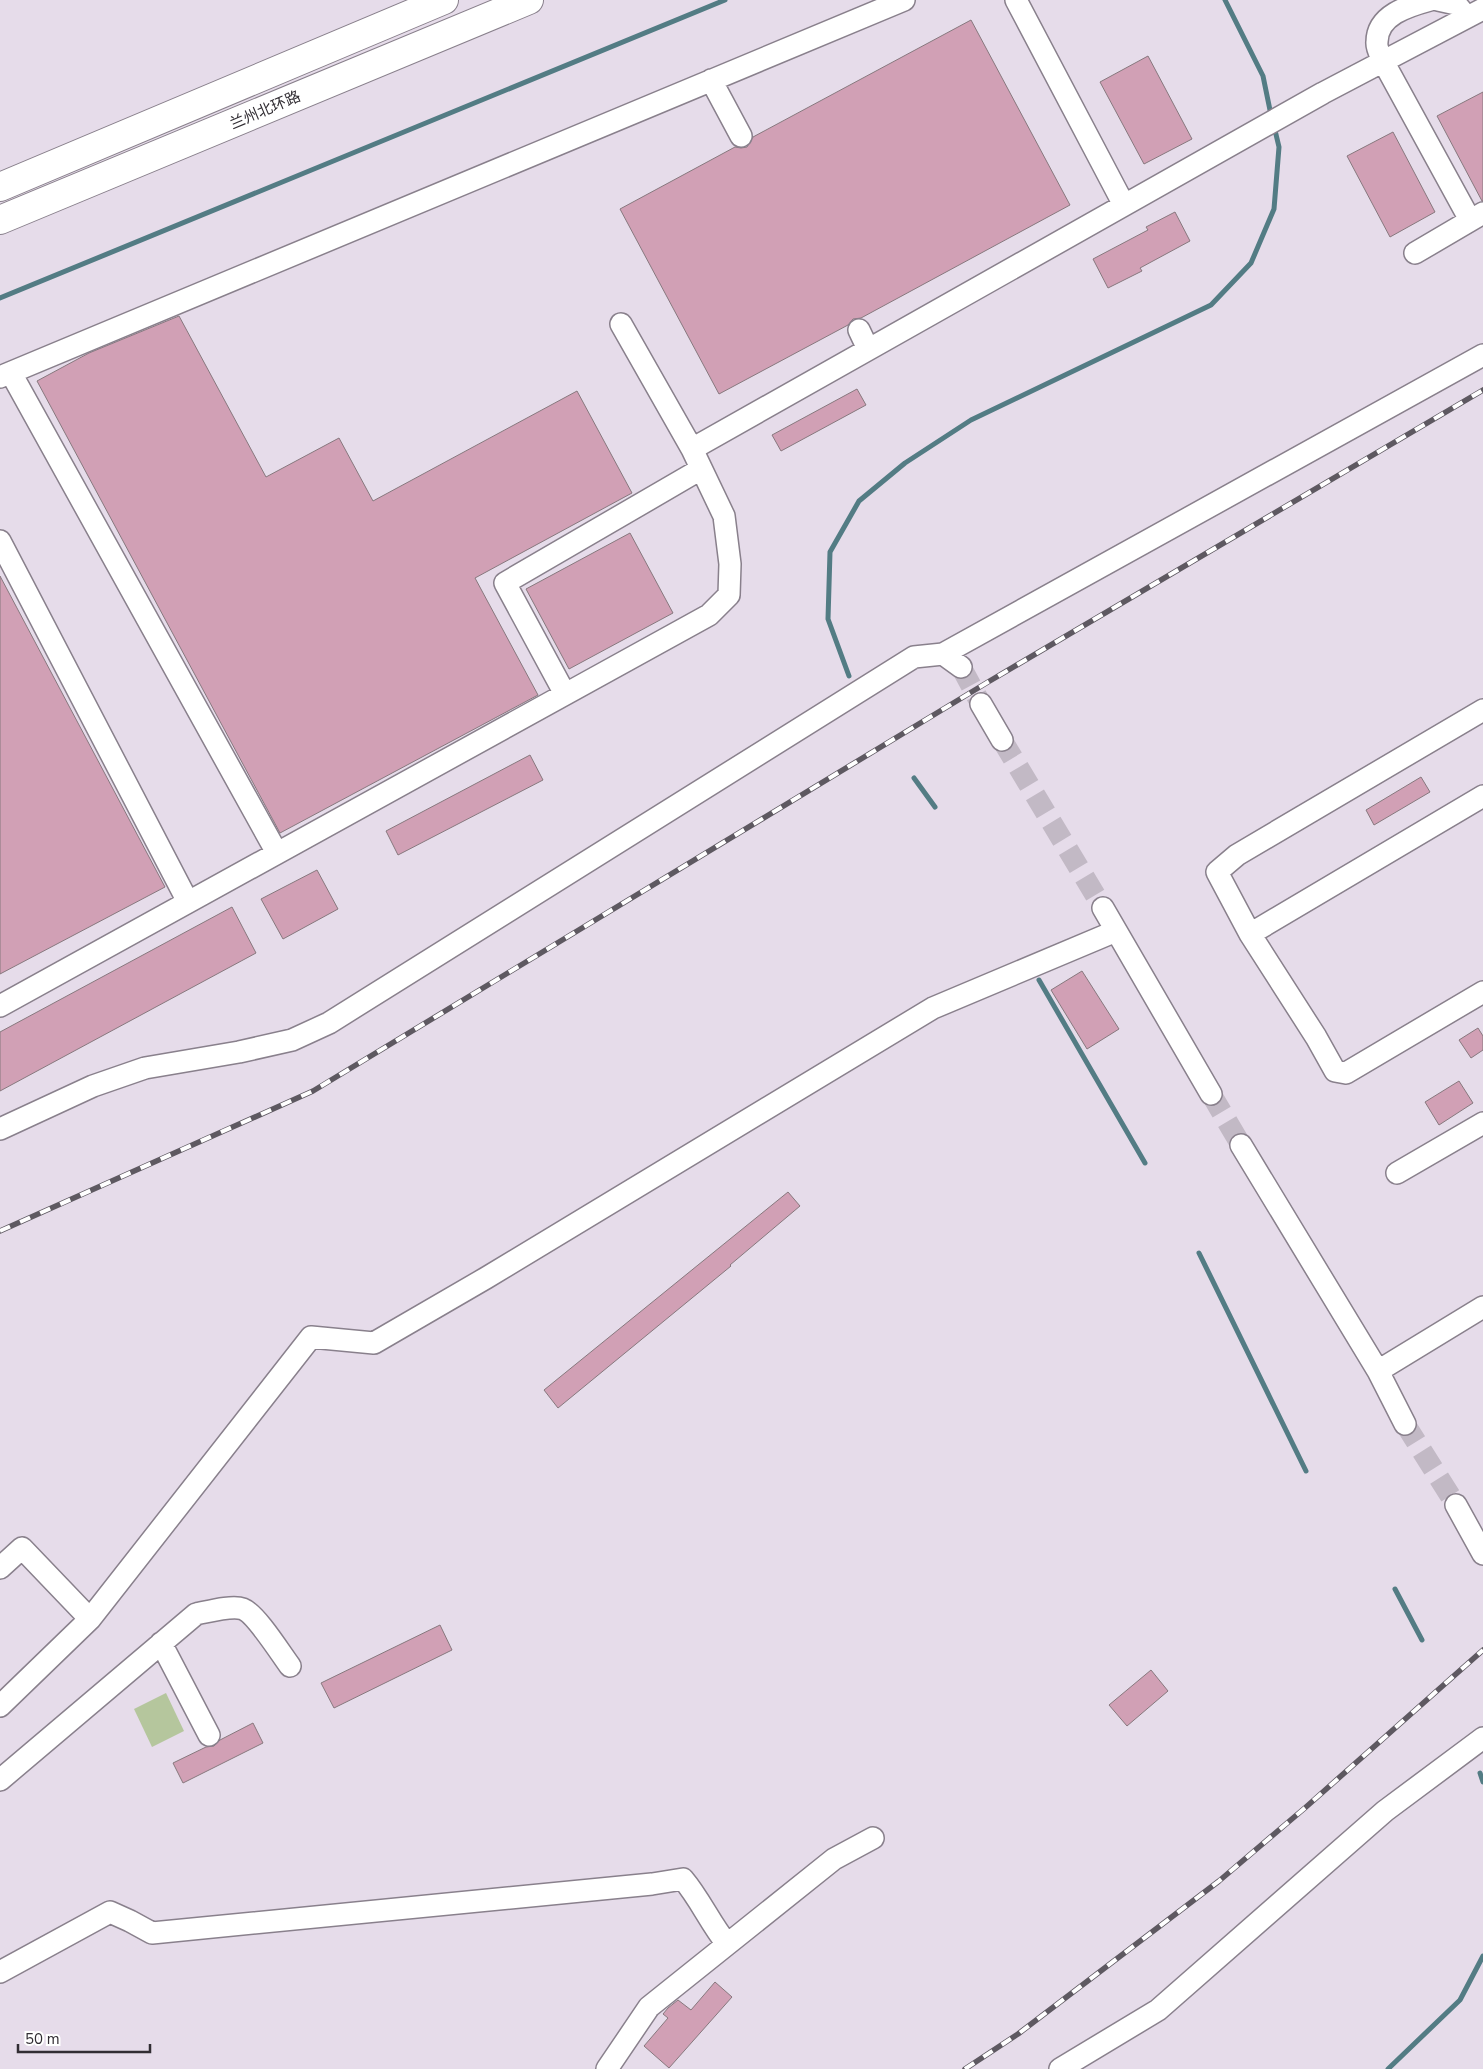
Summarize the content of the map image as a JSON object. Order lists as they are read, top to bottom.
{
  "streets": {
    "highway": ["兰州北环路"]
  },
  "scale_bar": "50 m"
}
